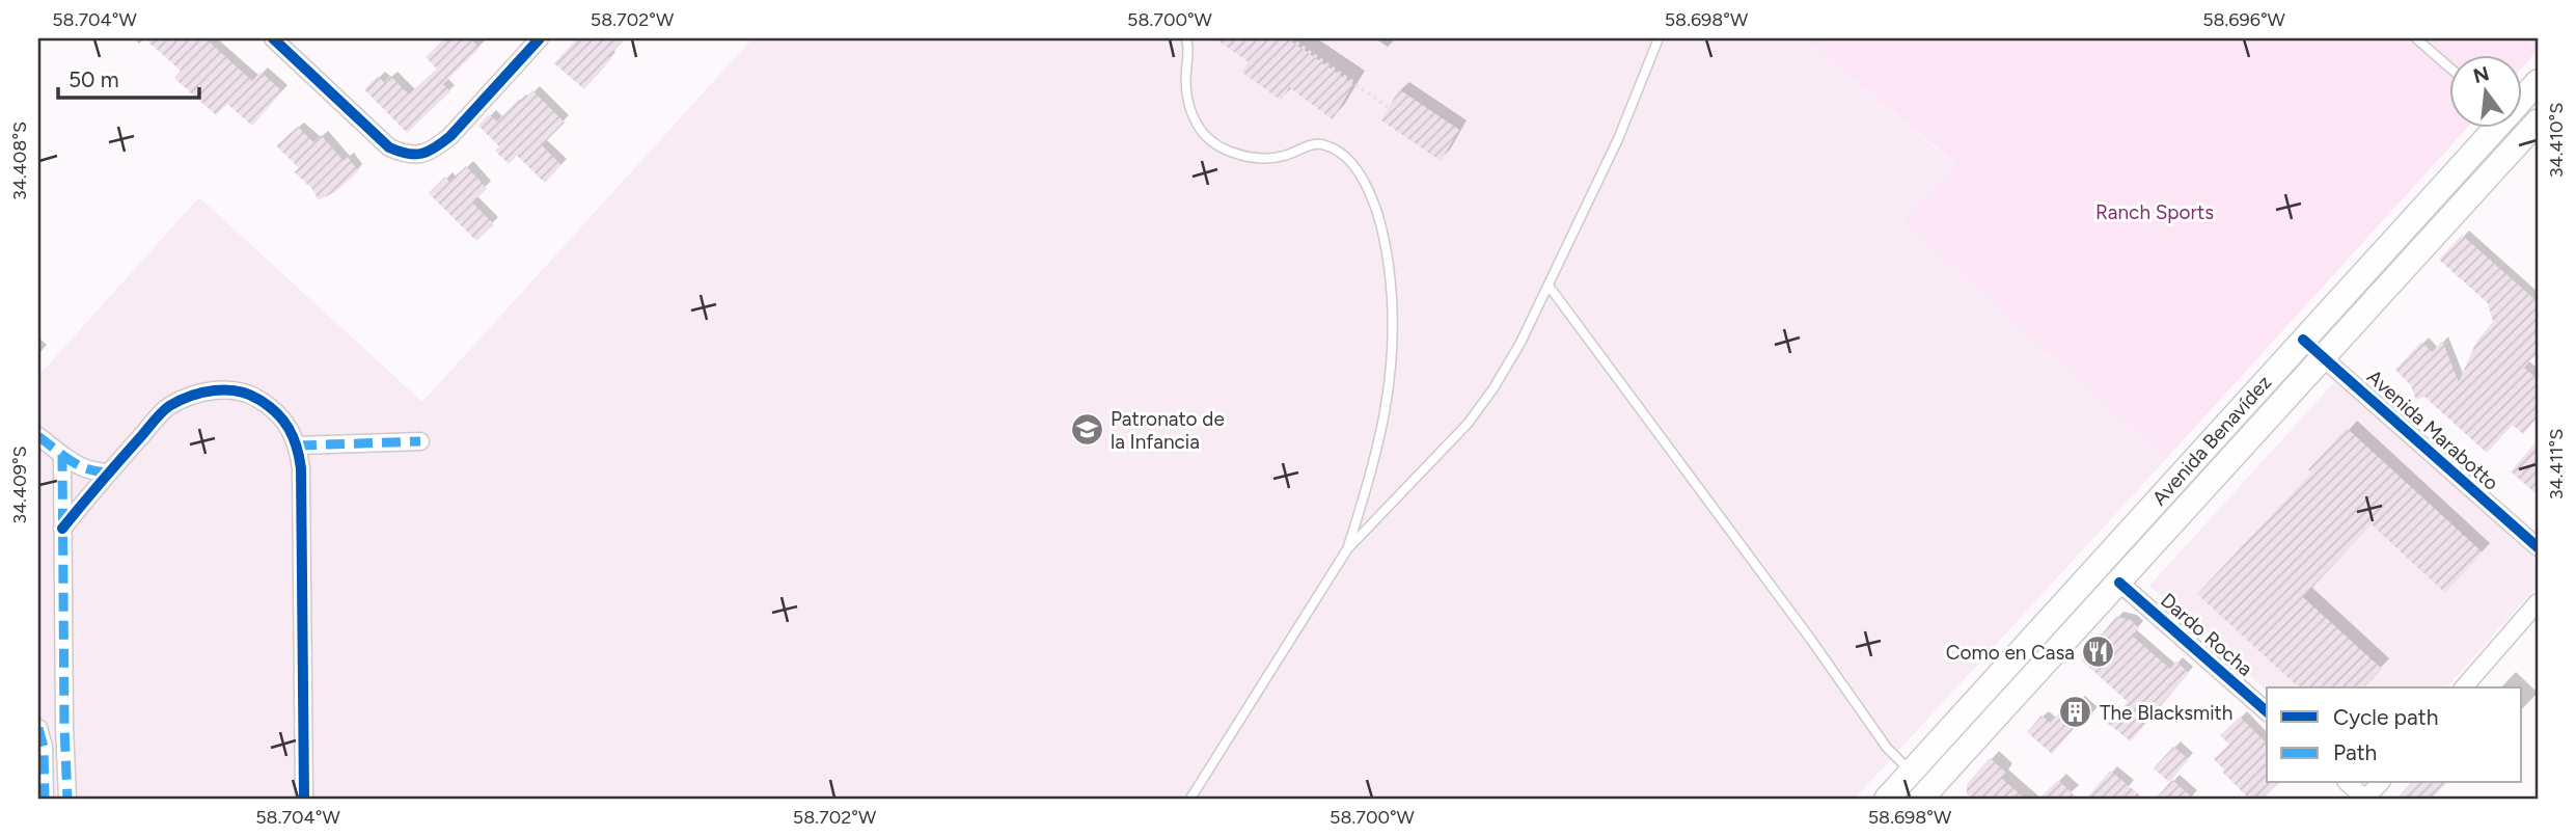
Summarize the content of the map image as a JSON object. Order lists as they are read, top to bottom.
{
  "streets": {
    "main road": ["Avenida Benavídez"],
    "street": ["Avenida Marabotto", "Dardo Rocha"]
  },
  "crossings": [
    ["Avenida Marabotto", "Avenida Benavídez"],
    ["Avenida Benavídez", "Dardo Rocha"]
  ],
  "parks": ["Ranch Sports"],
  "places": {
    "school or university": ["Patronato de la Infancia"],
    "restaurant": ["Como en Casa"],
    "building": ["The Blacksmith"]
  },
  "legend": ["Cycle path", "Path"],
  "scale_bar": "50 m",
  "north": "top",
  "coordinates": [
    "58.704°W",
    "58.702°W",
    "58.700°W",
    "58.698°W",
    "58.696°W",
    "34.410°S",
    "34.408°S",
    "34.411°S",
    "34.409°S"
  ]
}
